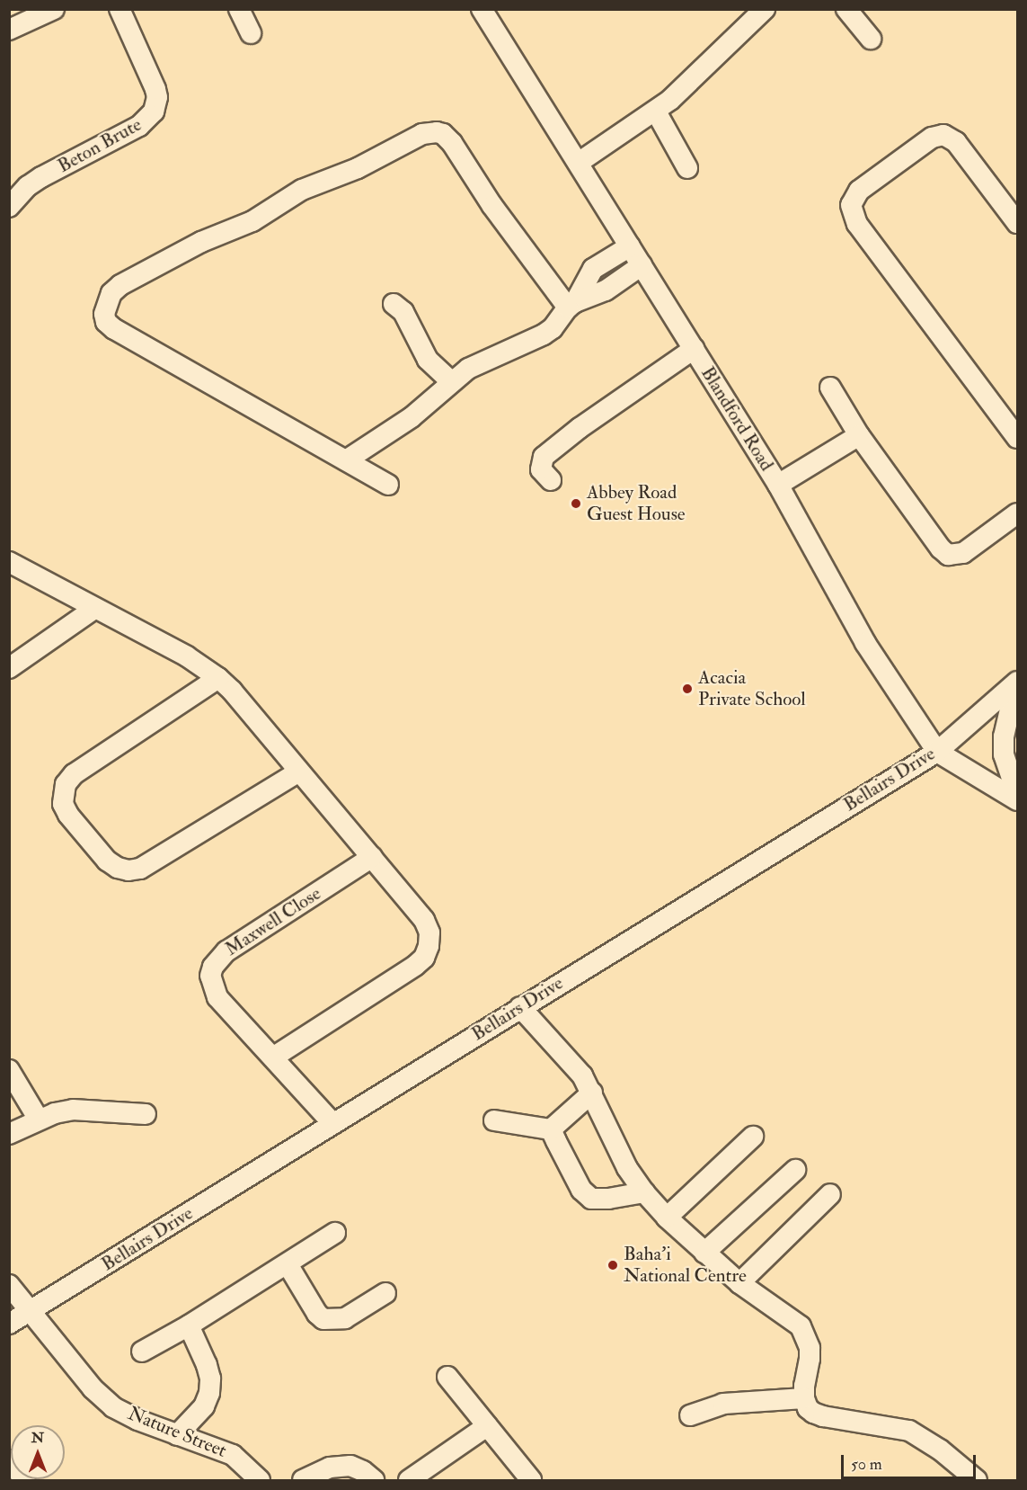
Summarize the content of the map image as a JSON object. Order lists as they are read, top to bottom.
{
  "streets": {
    "street": [
      "Beton Brute",
      "Blandford Road",
      "Bellairs Drive",
      "Maxwell Close",
      "Nature Street"
    ]
  },
  "crossings": [
    ["Blandford Road", "Bellairs Drive"],
    ["Bellairs Drive", "Maxwell Close"],
    ["Bellairs Drive", "Nature Street"]
  ],
  "places": ["Abbey Road Guest House", "Acacia Private School", "Baha'i National Centre"],
  "scale_bar": "50 m",
  "north": "top"
}
